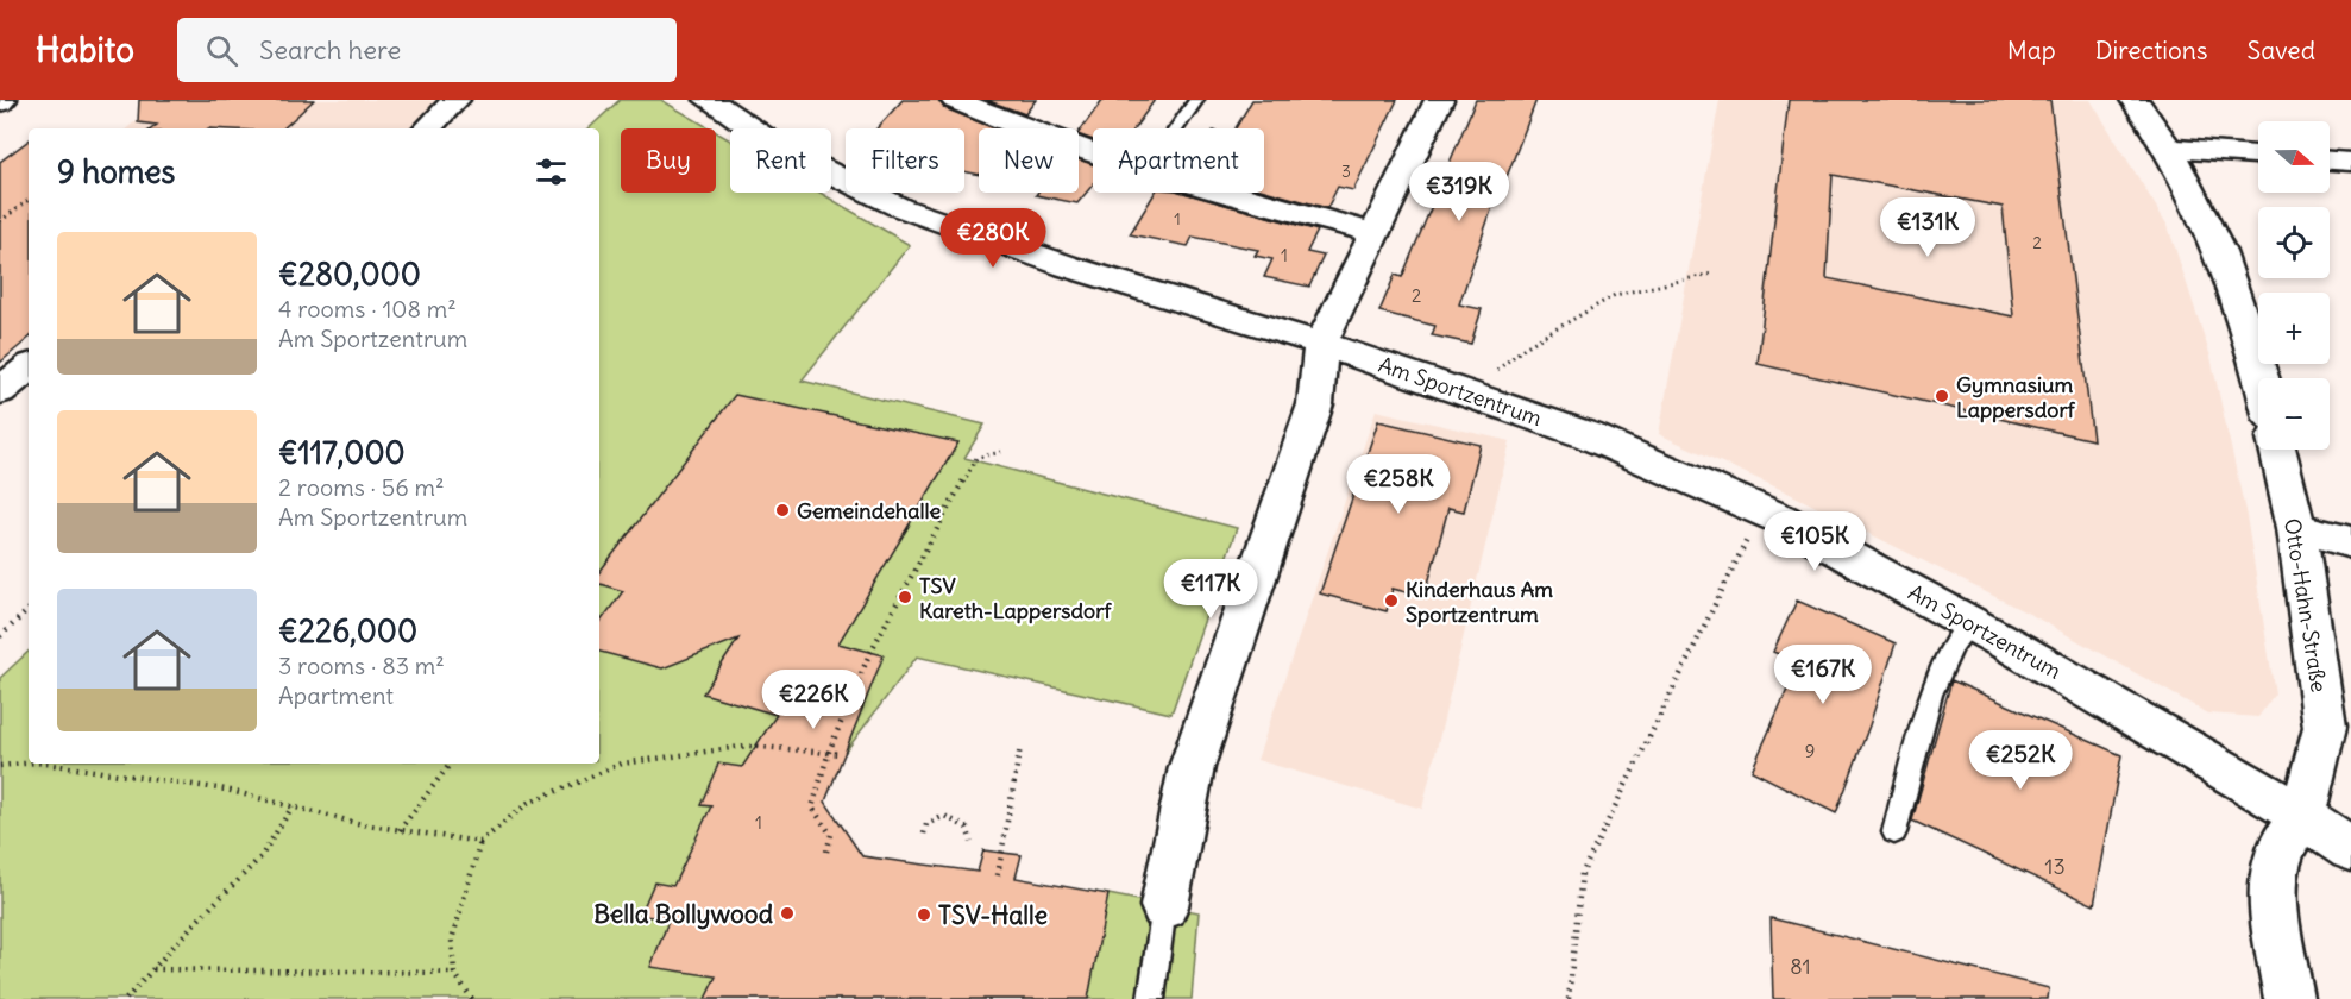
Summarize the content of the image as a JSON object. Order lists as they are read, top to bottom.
{
  "streets": {
    "street": ["Am Sportzentrum", "Otto-Hahn-Straße"]
  },
  "crossings": [
    ["Am Sportzentrum", "Otto-Hahn-Straße"]
  ],
  "places": [
    "Gymnasium Lappersdorf",
    "Gemeindehalle",
    "TSV Kareth-Lappersdorf",
    "Kinderhaus Am Sportzentrum",
    "Bella Bollywood",
    "TSV-Halle"
  ],
  "house_numbers": [
    "3",
    "1",
    "2",
    "1",
    "2",
    "9",
    "1",
    "13",
    "81"
  ],
  "north": "right",
  "page": {
    "header": "Habito",
    "search": "Search here",
    "nav": ["Map", "Directions", "Saved"],
    "map_buttons": ["+", "−"],
    "chip": [
      "Buy",
      "Rent",
      "Filters",
      "New",
      "Apartment"
    ],
    "heading": "9 homes",
    "price": [
      "€319K",
      "€131K",
      "€280K",
      "€258K",
      "€105K",
      "€117K",
      "€167K",
      "€226K",
      "€252K"
    ],
    "list": [
      {
        "name": "€280,000",
        "note": "4 rooms · 108 m² · Am Sportzentrum"
      },
      {
        "name": "€117,000",
        "note": "2 rooms · 56 m² · Am Sportzentrum"
      },
      {
        "name": "€226,000",
        "note": "3 rooms · 83 m² · Apartment"
      }
    ]
  }
}
